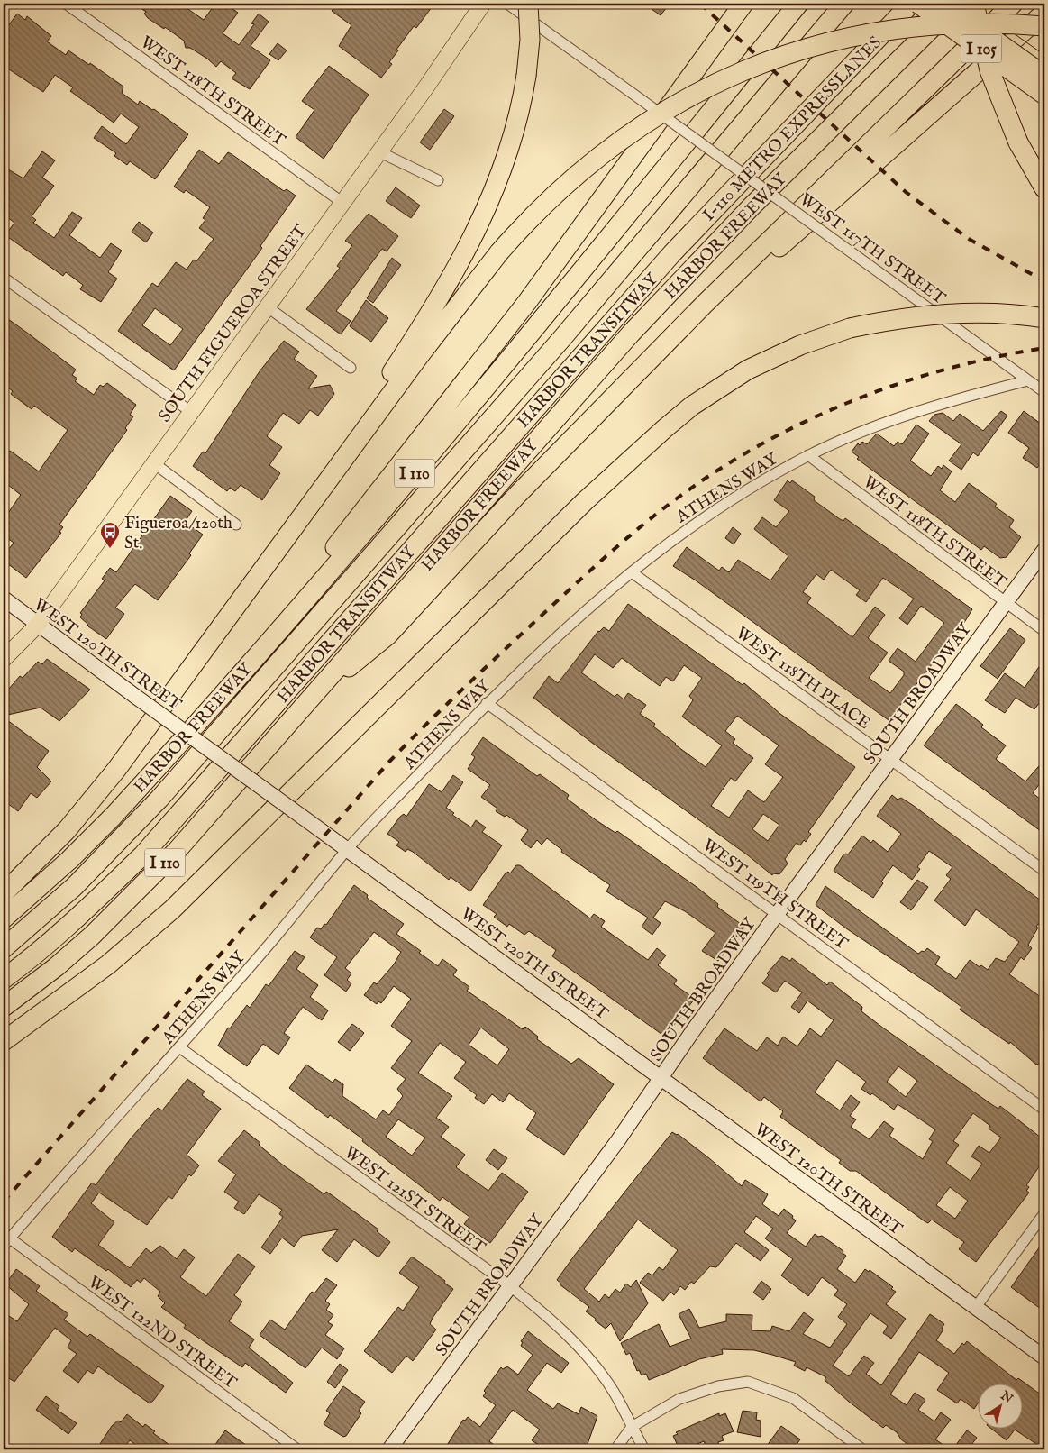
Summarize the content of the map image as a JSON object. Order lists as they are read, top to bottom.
{
  "streets": {
    "highway": [
      "I 105",
      "I-110 METRO EXPRESSLANES",
      "HARBOR FREEWAY",
      "HARBOR TRANSITWAY",
      "I 110"
    ],
    "main road": ["SOUTH FIGUEROA STREET"],
    "street": [
      "WEST 118TH STREET",
      "WEST 117TH STREET",
      "ATHENS WAY",
      "WEST 120TH STREET",
      "WEST 118TH PLACE",
      "SOUTH BROADWAY",
      "WEST 119TH STREET",
      "WEST 121ST STREET",
      "WEST 122ND STREET"
    ]
  },
  "crossings": [
    ["WEST 118TH STREET", "SOUTH FIGUEROA STREET"],
    ["WEST 118TH STREET", "ATHENS WAY"],
    ["WEST 118TH STREET", "SOUTH BROADWAY"],
    ["I-110 METRO EXPRESSLANES", "HARBOR TRANSITWAY"],
    ["WEST 117TH STREET", "ATHENS WAY"],
    ["SOUTH FIGUEROA STREET", "WEST 120TH STREET"],
    ["ATHENS WAY", "WEST 120TH STREET"],
    ["ATHENS WAY", "WEST 118TH PLACE"],
    ["ATHENS WAY", "WEST 119TH STREET"],
    ["ATHENS WAY", "WEST 121ST STREET"],
    ["ATHENS WAY", "WEST 122ND STREET"],
    ["WEST 120TH STREET", "SOUTH BROADWAY"],
    ["WEST 118TH PLACE", "SOUTH BROADWAY"],
    ["SOUTH BROADWAY", "WEST 119TH STREET"],
    ["SOUTH BROADWAY", "WEST 121ST STREET"]
  ],
  "places": {
    "bus stop": ["Figueroa/120th St."]
  },
  "north": "top right"
}
